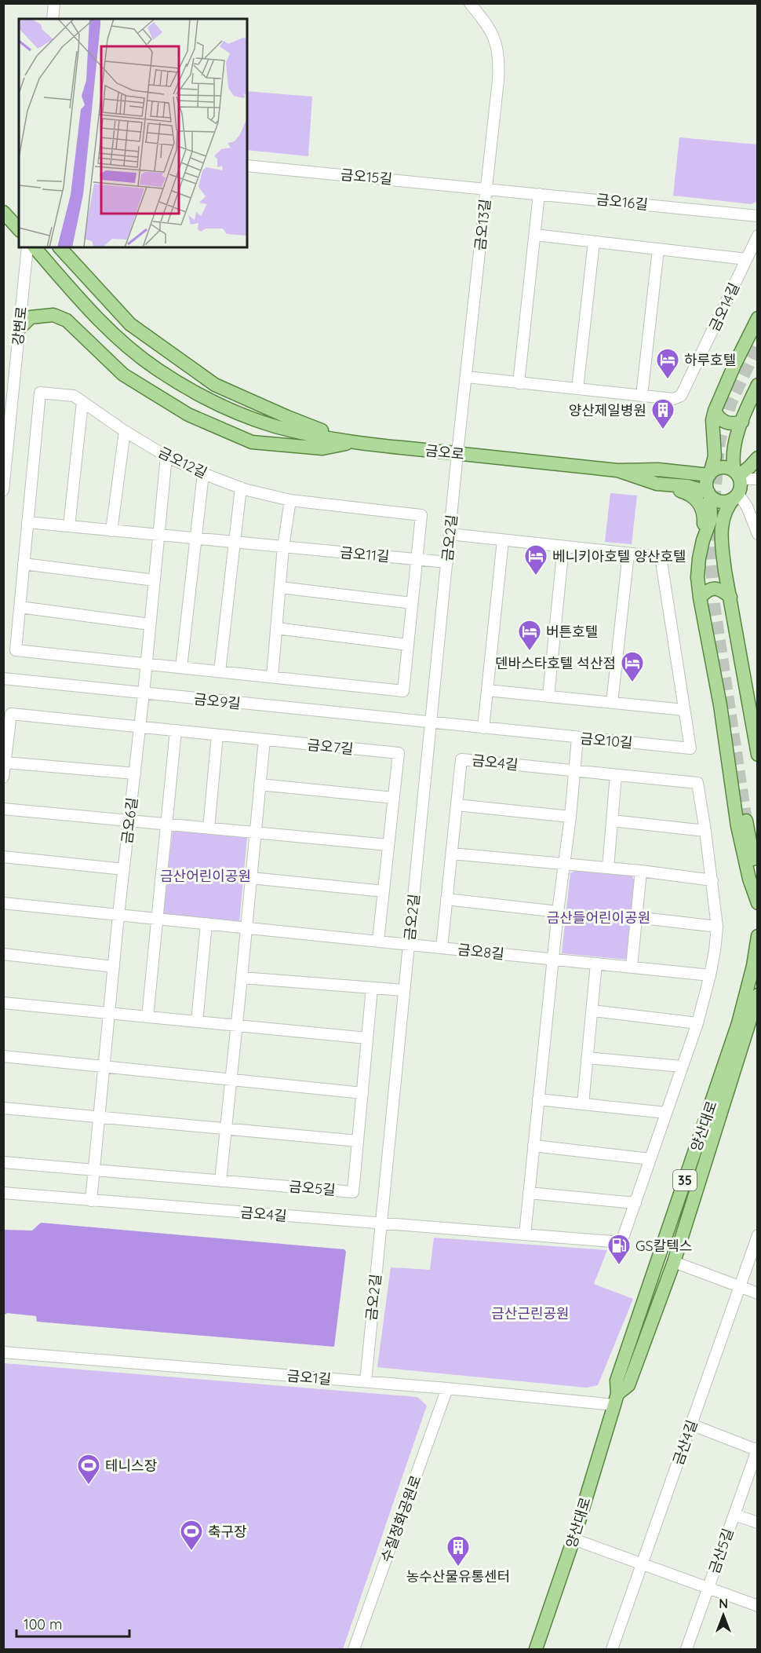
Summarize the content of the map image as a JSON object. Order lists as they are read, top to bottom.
{
  "streets": {
    "main road": ["금오로", "양산대로", "35"],
    "street": [
      "금오15길",
      "금오16길",
      "금오13길",
      "금오14길",
      "강변로",
      "금오12길",
      "금오2길",
      "금오11길",
      "금오9길",
      "금오10길",
      "금오7길",
      "금오4길",
      "금오6길",
      "금오8길",
      "금오5길",
      "금오1길",
      "금산4길",
      "수질정화공원로",
      "금산5길"
    ]
  },
  "crossings": [
    ["금오15길", "금오16길"],
    ["금오15길", "금오13길"],
    ["금오16길", "금오13길"],
    ["금오13길", "금오14길"],
    ["금오13길", "금오로"],
    ["금오13길", "금오2길"],
    ["금오로", "금오2길"],
    ["금오12길", "금오11길"],
    ["금오12길", "금오6길"],
    ["금오2길", "금오11길"],
    ["금오2길", "금오9길"],
    ["금오2길", "금오10길"],
    ["금오2길", "금오4길"],
    ["금오2길", "금오8길"],
    ["금오2길", "금오1길"],
    ["금오9길", "금오10길"],
    ["금오9길", "금오6길"],
    ["금오7길", "금오6길"],
    ["금오4길", "금오8길"],
    ["양산대로", "금오1길"],
    ["금오1길", "수질정화공원로"]
  ],
  "parks": ["금산어린이공원", "금산들어린이공원", "금산근린공원"],
  "places": {
    "hotel": [
      "하루호텔",
      "베니키아호텔 양산호텔",
      "버튼호텔",
      "덴바스타호텔 석산점"
    ],
    "building": ["양산제일병원", "농수산물유통센터"],
    "fuel station": ["GS칼텍스"],
    "sports": ["테니스장", "축구장"]
  },
  "scale_bar": "100 m",
  "north": "top"
}
